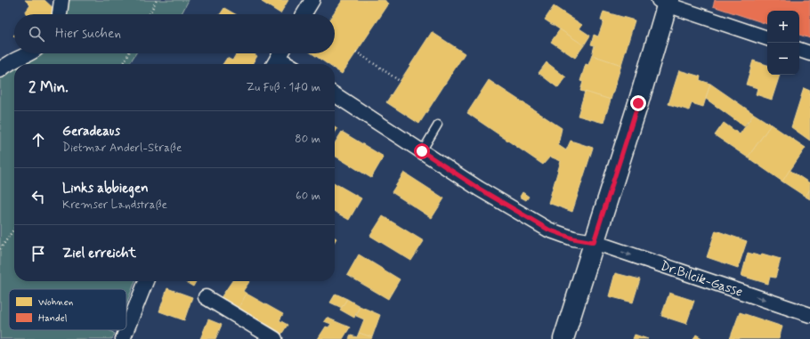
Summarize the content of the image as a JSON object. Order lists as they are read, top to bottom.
{
  "streets": {
    "street": ["Dr.Bilcik-Gasse"]
  },
  "one_way": ["Dr.Bilcik-Gasse"],
  "legend": ["Wohnen", "Handel"],
  "page": {
    "map_buttons": ["+", "−"],
    "search": "Hier suchen",
    "heading": ["2 Min.", "Zu Fuß · 140 m"],
    "list": [
      ["Geradeaus", "Dietmar Anderl-Straße", "80 m"],
      ["Links abbiegen", "Kremser Landstraße", "60 m"],
      "Ziel erreicht"
    ]
  }
}
